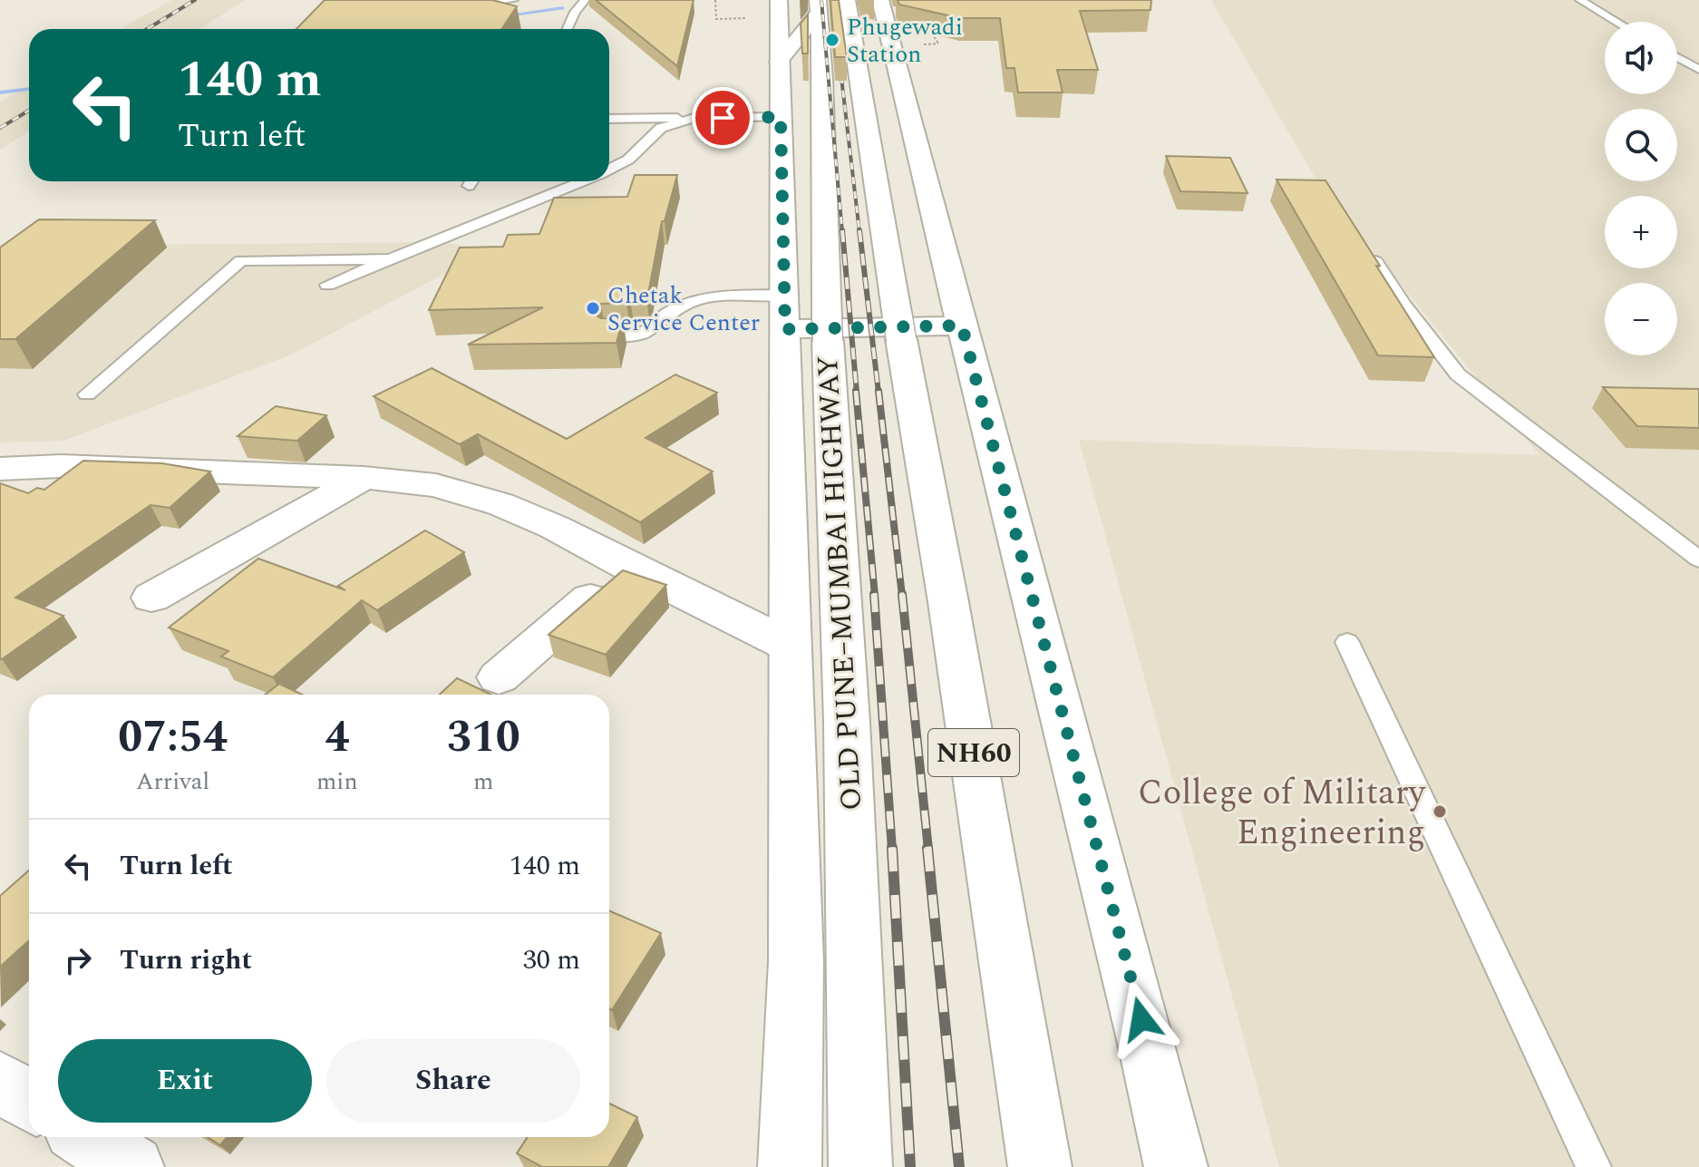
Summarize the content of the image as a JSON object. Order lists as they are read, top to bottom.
{
  "streets": {
    "main road": ["OLD PUNE–MUMBAI HIGHWAY", "NH60"]
  },
  "places": ["Phugewadi Station", "Chetak Service Center", "College of Military Engineering"],
  "page": {
    "map_buttons": ["+", "−"],
    "turn": ["140 m", "Turn left"],
    "eta": [
      "07:54",
      "Arrival",
      "4",
      "min",
      "310",
      "m"
    ],
    "list": [
      {
        "name": "Turn left",
        "value": "140 m"
      },
      {
        "name": "Turn right",
        "value": "30 m"
      }
    ],
    "buttons": ["Exit", "Share"]
  }
}
